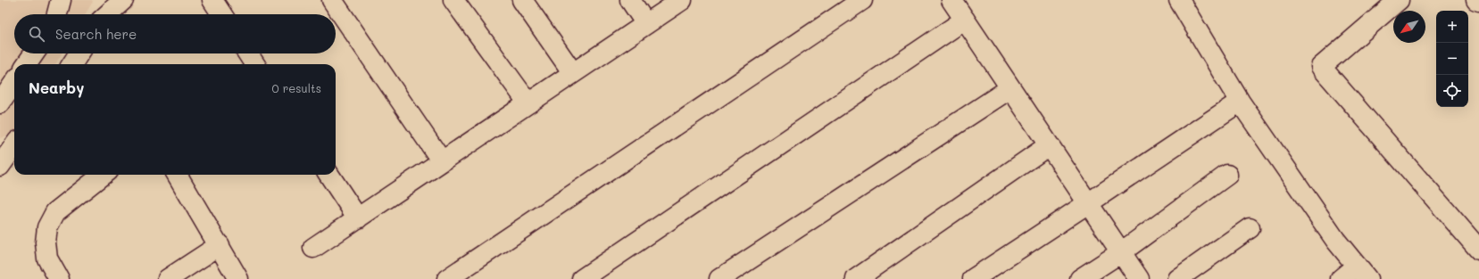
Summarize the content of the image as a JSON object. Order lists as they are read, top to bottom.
{
  "north": "bottom left",
  "page": {
    "map_buttons": ["+", "−"],
    "search": "Search here",
    "heading": ["Nearby", "0 results"]
  }
}
